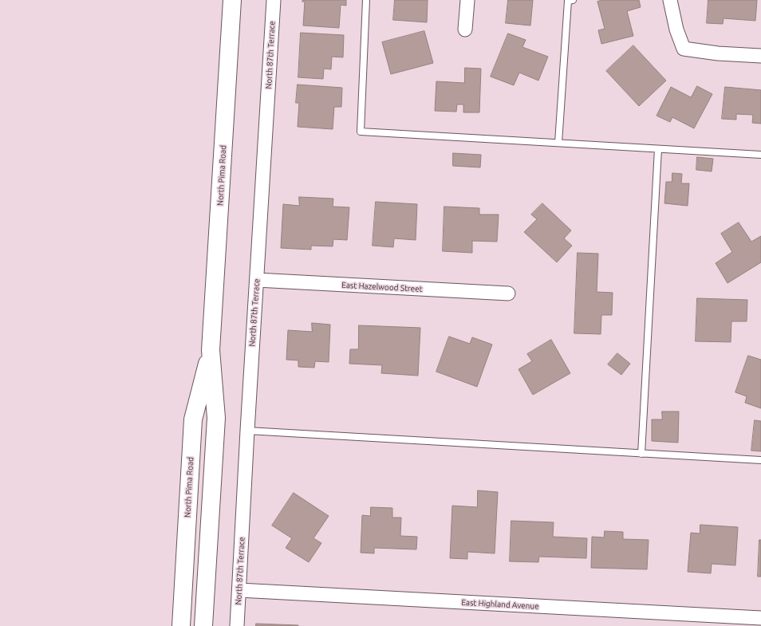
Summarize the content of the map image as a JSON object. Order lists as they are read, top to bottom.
{
  "streets": {
    "main road": ["North Pima Road"],
    "street": ["North 87th Terrace", "East Hazelwood Street", "East Highland Avenue"]
  },
  "crossings": [
    ["North 87th Terrace", "East Hazelwood Street"],
    ["North 87th Terrace", "East Highland Avenue"]
  ]
}
